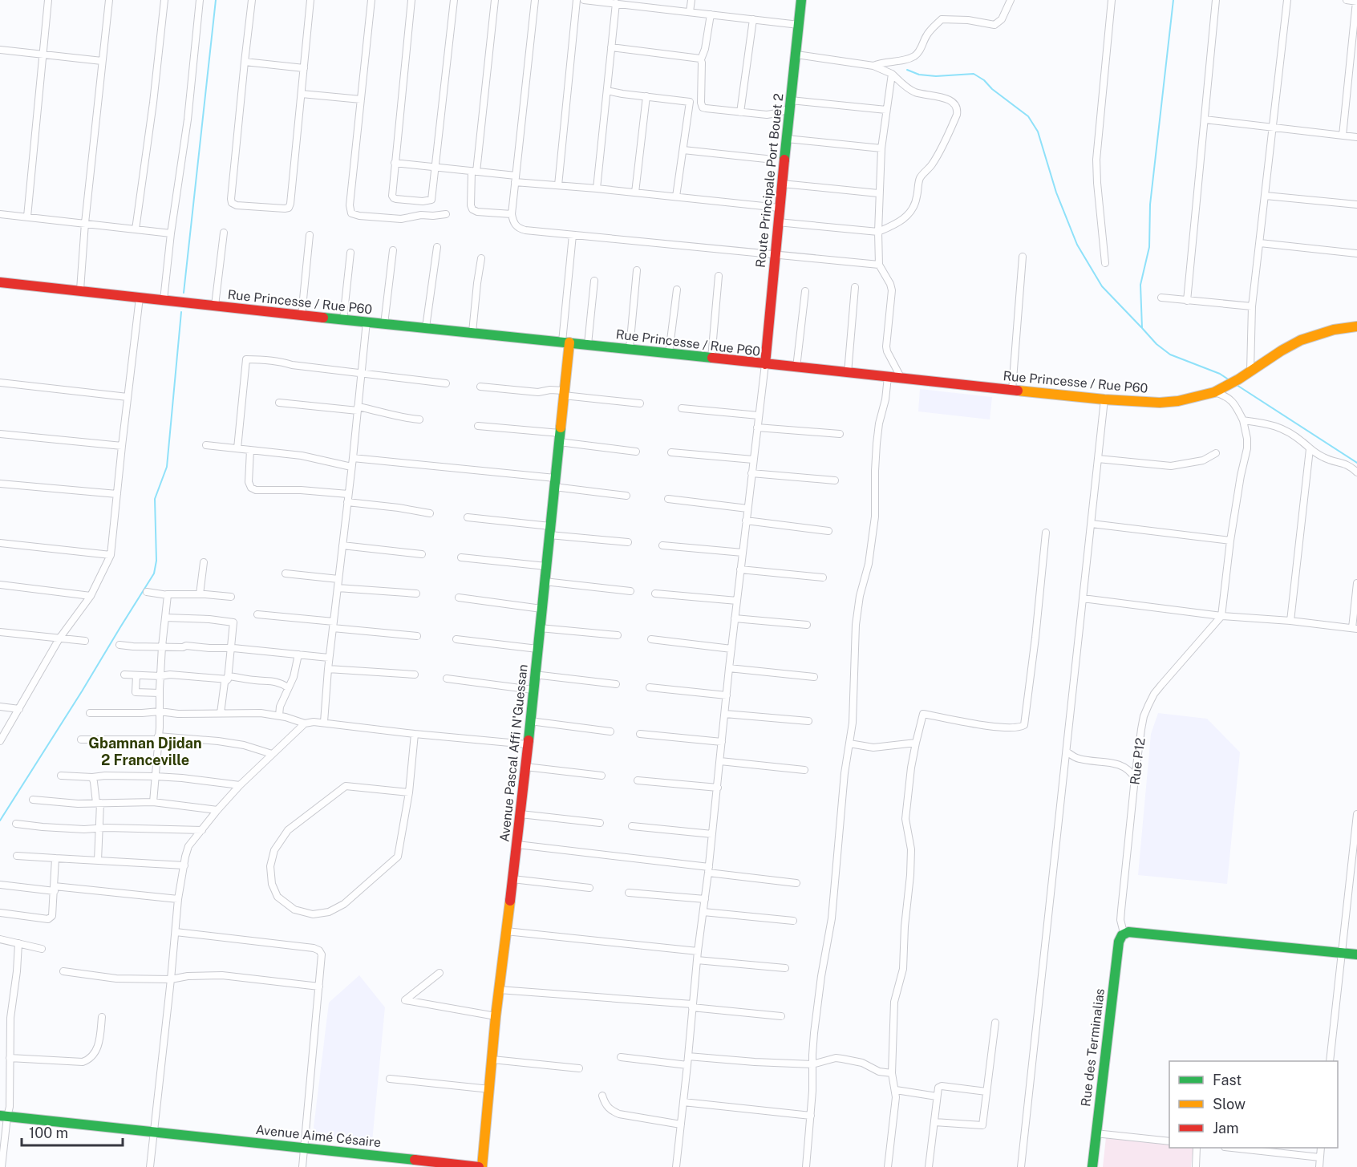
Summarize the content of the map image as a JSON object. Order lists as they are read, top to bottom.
{
  "streets": {
    "street": [
      "Route Principale Port Bouet 2",
      "Rue Princesse / Rue P60",
      "Avenue Pascal Affi N'Guessan",
      "Rue P12",
      "Rue des Terminalias",
      "Avenue Aimé Césaire"
    ]
  },
  "crossings": [
    ["Route Principale Port Bouet 2", "Rue Princesse / Rue P60"],
    ["Rue Princesse / Rue P60", "Avenue Pascal Affi N'Guessan"],
    ["Avenue Pascal Affi N'Guessan", "Avenue Aimé Césaire"],
    ["Rue P12", "Rue des Terminalias"]
  ],
  "districts": ["Gbamnan Djidan 2 Franceville"],
  "legend": ["Fast", "Slow", "Jam"],
  "scale_bar": "100 m"
}
